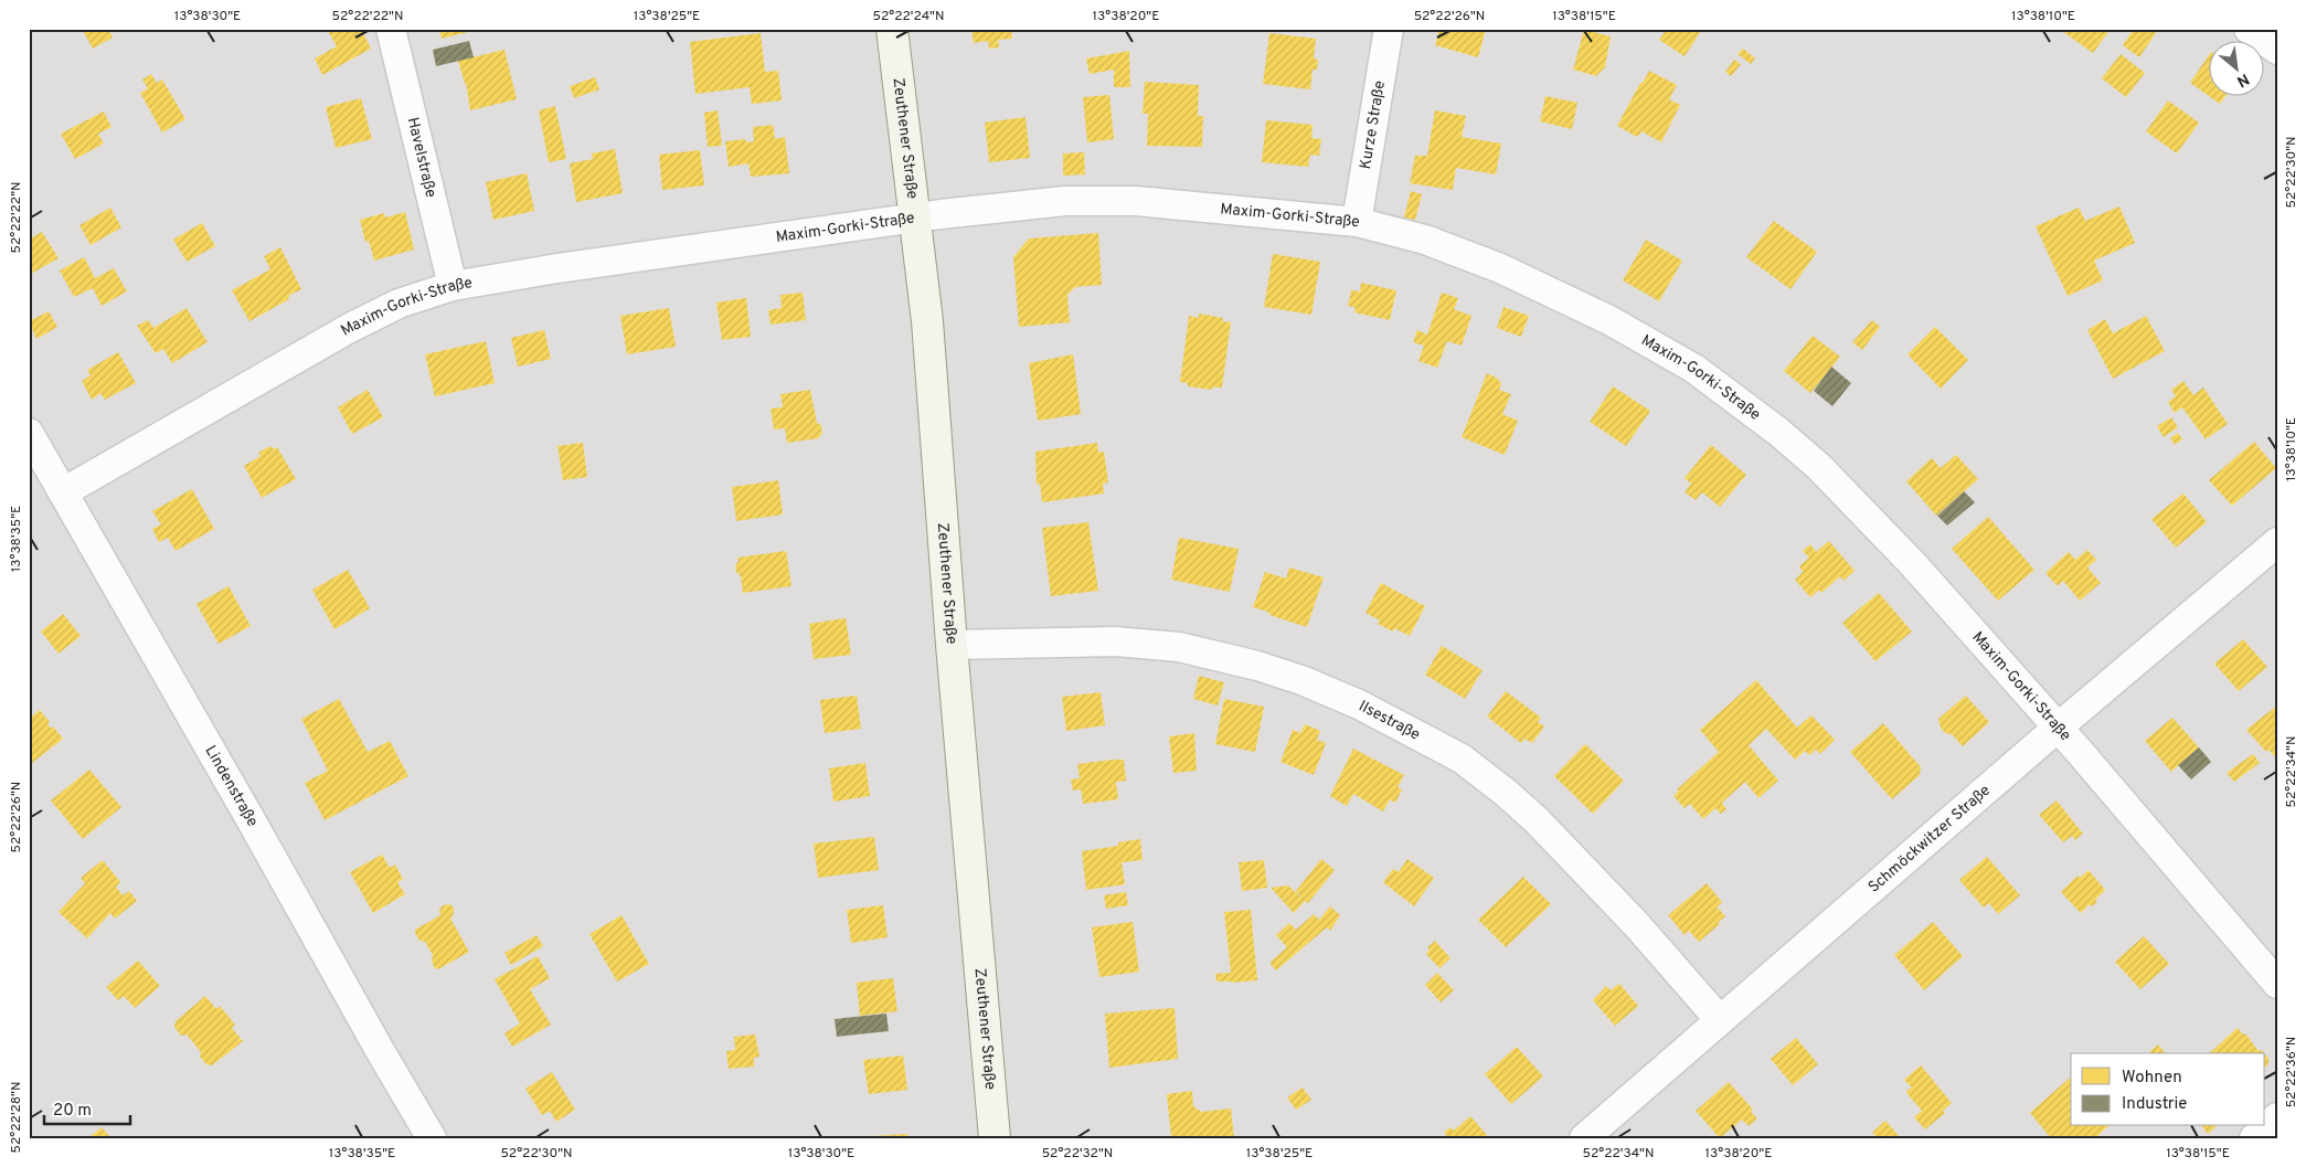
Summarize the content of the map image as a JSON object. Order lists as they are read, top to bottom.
{
  "streets": {
    "main road": ["Zeuthener Straße"],
    "street": [
      "Kurze Straße",
      "Havelstraße",
      "Maxim-Gorki-Straße",
      "Ilsestraße",
      "Lindenstraße",
      "Schmöckwitzer Straße"
    ]
  },
  "crossings": [
    ["Kurze Straße", "Maxim-Gorki-Straße"],
    ["Zeuthener Straße", "Maxim-Gorki-Straße"],
    ["Zeuthener Straße", "Ilsestraße"],
    ["Havelstraße", "Maxim-Gorki-Straße"],
    ["Maxim-Gorki-Straße", "Lindenstraße"],
    ["Maxim-Gorki-Straße", "Schmöckwitzer Straße"],
    ["Ilsestraße", "Schmöckwitzer Straße"]
  ],
  "legend": ["Wohnen", "Industrie"],
  "scale_bar": "20 m",
  "north": "bottom right",
  "coordinates": [
    "13°38'30\"E",
    "52°22'22\"N",
    "13°38'25\"E",
    "52°22'24\"N",
    "13°38'20\"E",
    "52°22'26\"N",
    "13°38'15\"E",
    "13°38'10\"E",
    "52°22'30\"N",
    "13°38'35\"E",
    "52°22'34\"N",
    "52°22'36\"N",
    "52°22'28\"N",
    "52°22'32\"N"
  ]
}
